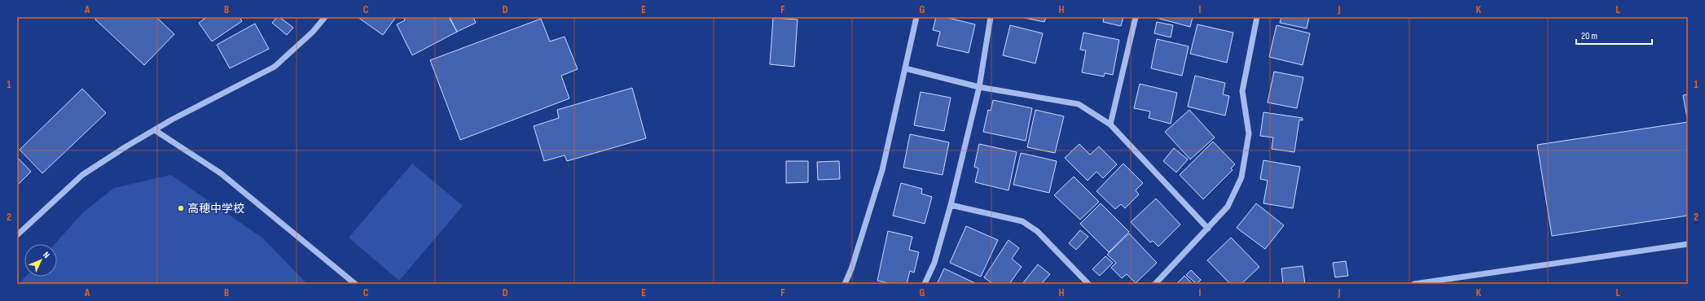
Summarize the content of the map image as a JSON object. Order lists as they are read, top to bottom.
{
  "places": ["高穂中学校"],
  "scale_bar": "20 m",
  "north": "top right",
  "grid": {
    "columns": [
      "A",
      "B",
      "C",
      "D",
      "E",
      "F",
      "G",
      "H",
      "I",
      "J",
      "K",
      "L"
    ],
    "rows": ["1", "2"]
  }
}
